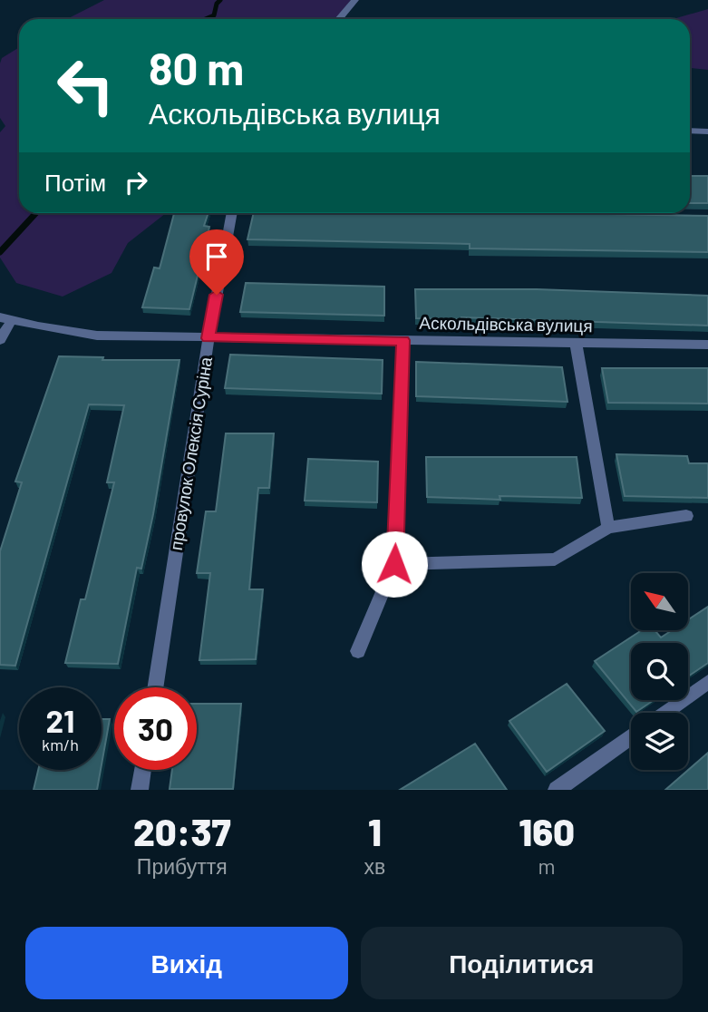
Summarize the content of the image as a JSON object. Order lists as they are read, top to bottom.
{
  "streets": {
    "street": ["Аскольдівська вулиця", "провулок Олексія Суріна"]
  },
  "crossings": [
    ["Аскольдівська вулиця", "провулок Олексія Суріна"]
  ],
  "north": "top left",
  "page": {
    "turn": ["80 m", "Аскольдівська вулиця"],
    "then": "Потім",
    "speed": "21 km/h",
    "limit": "30",
    "eta": [
      "20:37",
      "Прибуття",
      "1",
      "хв",
      "160",
      "m"
    ],
    "buttons": ["Вихід", "Поділитися"]
  }
}
